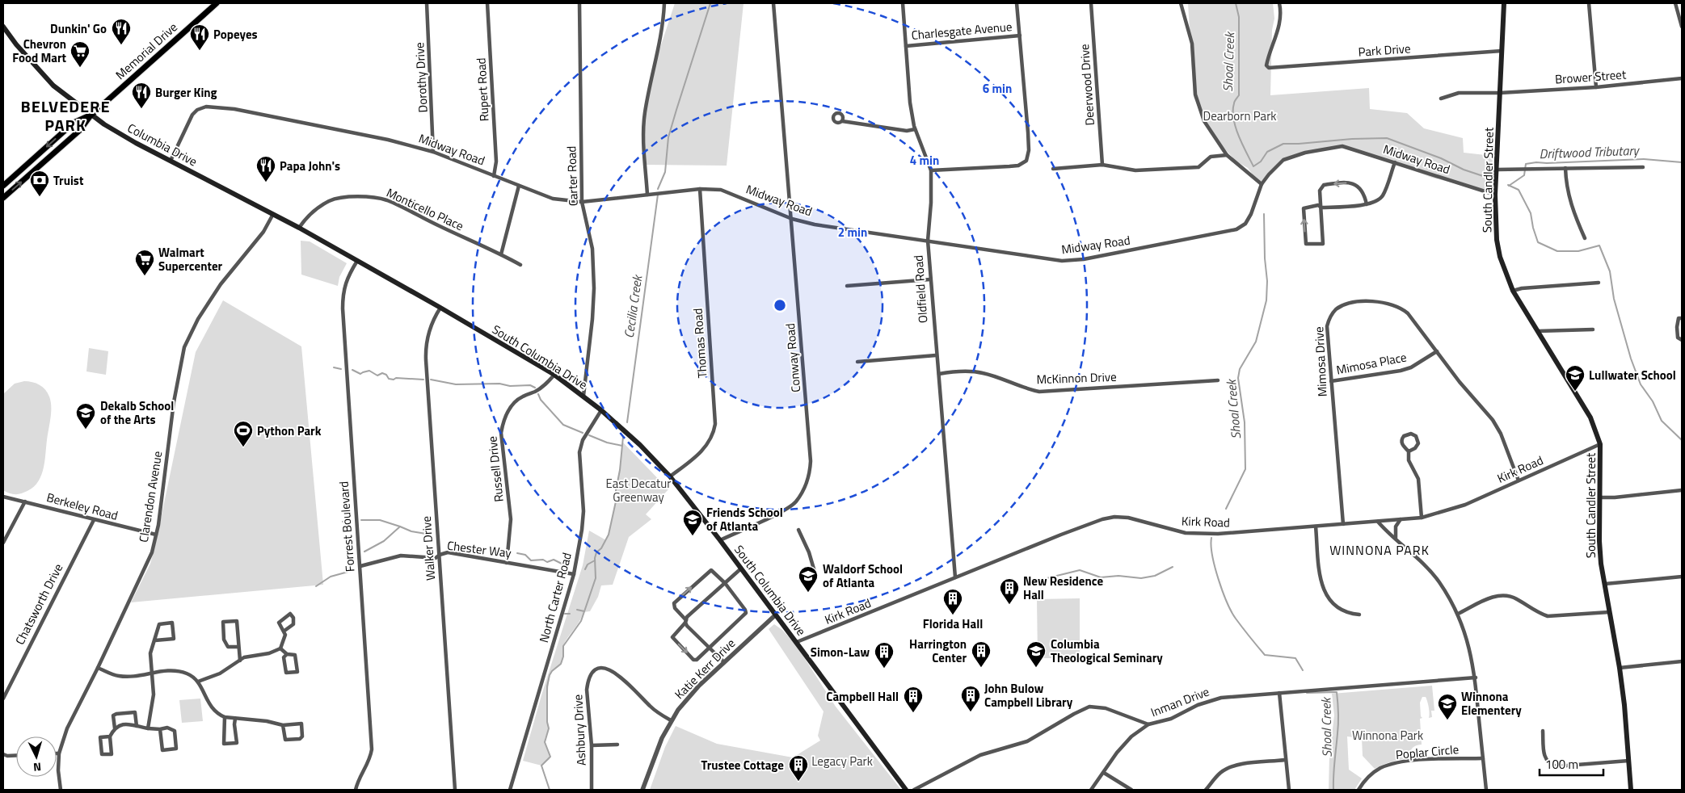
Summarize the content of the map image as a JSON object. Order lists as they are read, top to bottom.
{
  "streets": {
    "main road": [
      "Memorial Drive",
      "Columbia Drive",
      "South Candler Street",
      "South Columbia Drive"
    ],
    "street": [
      "Charlesgate Avenue",
      "Park Drive",
      "Brower Street",
      "Dorothy Drive",
      "Deerwood Drive",
      "Rupert Road",
      "Midway Road",
      "Carter Road",
      "Monticello Place",
      "Oldfield Road",
      "Thomas Road",
      "Conway Road",
      "Mimosa Drive",
      "Mimosa Place",
      "McKinnon Drive",
      "Russell Drive",
      "Kirk Road",
      "Clarendon Avenue",
      "Berkeley Road",
      "Forrest Boulevard",
      "Walker Drive",
      "Chester Way",
      "North Carter Road",
      "Chatsworth Drive",
      "Katie Kerr Drive",
      "Inman Drive",
      "Ashbury Drive",
      "Poplar Circle"
    ]
  },
  "crossings": [
    ["Charlesgate Avenue", "Oldfield Road"],
    ["Park Drive", "South Candler Street"],
    ["Memorial Drive", "Columbia Drive"],
    ["Brower Street", "South Candler Street"],
    ["Dorothy Drive", "Midway Road"],
    ["Rupert Road", "Midway Road"],
    ["Columbia Drive", "Midway Road"],
    ["Columbia Drive", "South Columbia Drive"],
    ["Columbia Drive", "Clarendon Avenue"],
    ["Midway Road", "Carter Road"],
    ["Midway Road", "South Candler Street"],
    ["Midway Road", "Oldfield Road"],
    ["Midway Road", "Thomas Road"],
    ["Midway Road", "Conway Road"],
    ["Carter Road", "South Columbia Drive"],
    ["South Candler Street", "Kirk Road"],
    ["Monticello Place", "South Columbia Drive"],
    ["Oldfield Road", "McKinnon Drive"],
    ["Oldfield Road", "Kirk Road"],
    ["Thomas Road", "South Columbia Drive"],
    ["South Columbia Drive", "Conway Road"],
    ["South Columbia Drive", "Russell Drive"],
    ["South Columbia Drive", "Kirk Road"],
    ["South Columbia Drive", "Clarendon Avenue"],
    ["South Columbia Drive", "Forrest Boulevard"],
    ["South Columbia Drive", "Walker Drive"],
    ["South Columbia Drive", "North Carter Road"],
    ["South Columbia Drive", "Katie Kerr Drive"],
    ["Mimosa Drive", "Mimosa Place"],
    ["Mimosa Drive", "Kirk Road"],
    ["Russell Drive", "Chester Way"],
    ["Clarendon Avenue", "Berkeley Road"],
    ["Berkeley Road", "Chatsworth Drive"],
    ["Forrest Boulevard", "Chester Way"],
    ["Walker Drive", "Chester Way"],
    ["Chester Way", "North Carter Road"],
    ["Katie Kerr Drive", "Ashbury Drive"]
  ],
  "districts": ["BELVEDERE PARK", "WINNONA PARK"],
  "water": ["Shoal Creek", "Driftwood Tributary", "Cecilia Creek"],
  "parks": [
    "Dearborn Park",
    "East Decatur Greenway",
    "Winnona Park",
    "Legacy Park"
  ],
  "places": {
    "restaurant": [
      "Dunkin' Go",
      "Popeyes",
      "Burger King",
      "Papa John's"
    ],
    "supermarket": ["Chevron Food Mart", "Walmart Supercenter"],
    "bank": ["Truist"],
    "school or university": [
      "Lullwater School",
      "Dekalb School of the Arts",
      "Friends School of Atlanta",
      "Waldorf School of Atlanta",
      "Columbia Theological Seminary",
      "Winnona Elementery"
    ],
    "sports": ["Python Park"],
    "building": [
      "New Residence Hall",
      "Florida Hall",
      "Harrington Center",
      "Simon-Law",
      "John Bulow Campbell Library",
      "Campbell Hall",
      "Trustee Cottage"
    ]
  },
  "scale_bar": "100 m",
  "north": "bottom",
  "rings": ["6 min", "4 min", "2 min"]
}
